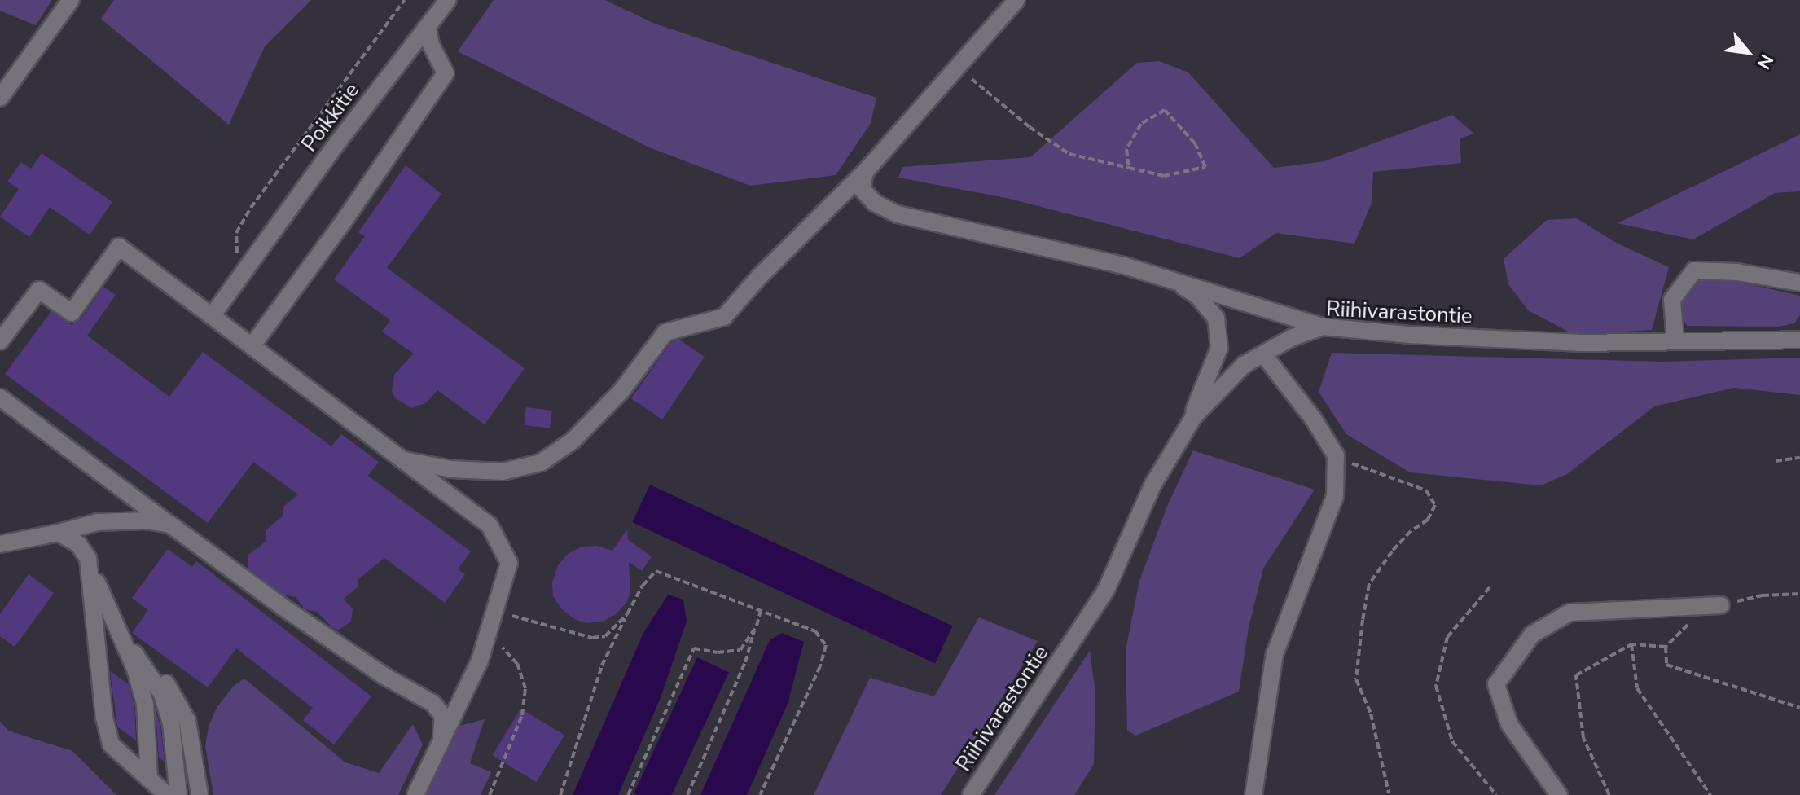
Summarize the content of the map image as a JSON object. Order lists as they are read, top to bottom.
{
  "streets": {
    "street": ["Poikkitie", "Riihivarastontie"]
  },
  "north": "bottom right"
}
